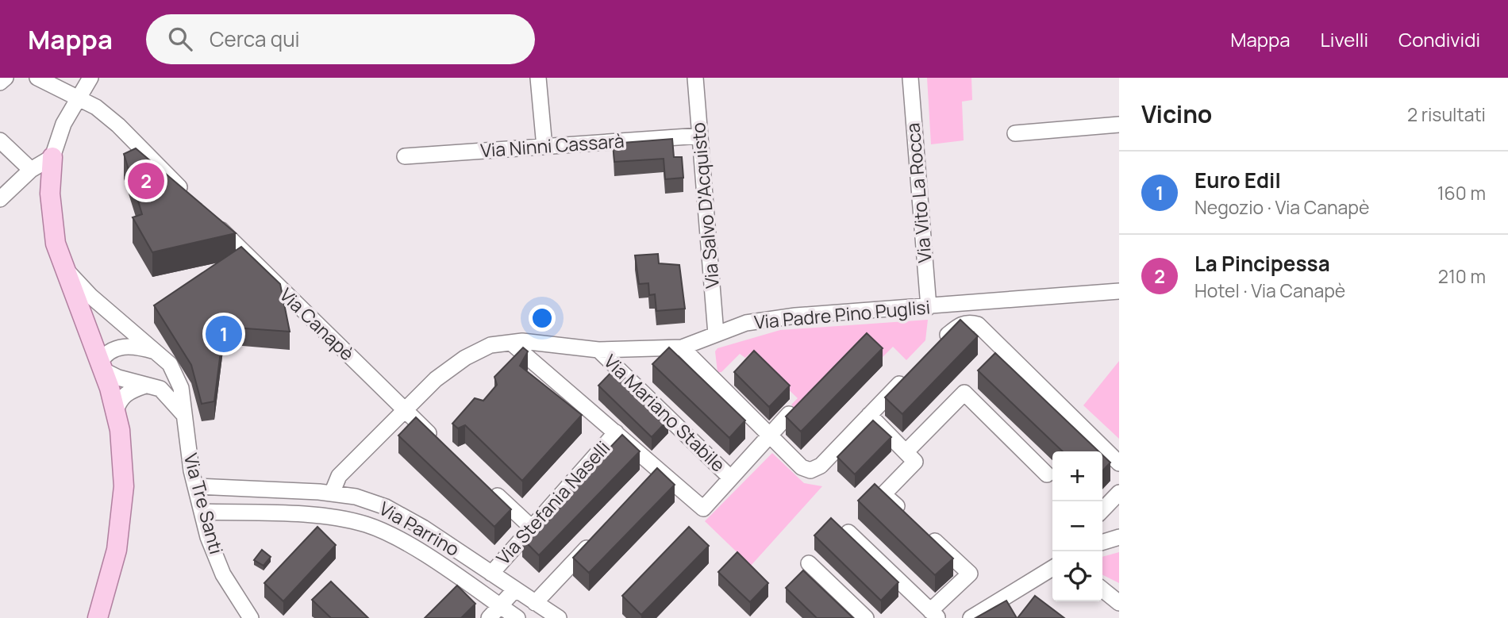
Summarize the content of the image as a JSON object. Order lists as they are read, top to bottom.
{
  "streets": {
    "street": [
      "Via Ninni Cassarà",
      "Via Vito La Rocca",
      "Via Salvo D'Acquisto",
      "Via Padre Pino Puglisi",
      "Via Canapè",
      "Via Mariano Stabile",
      "Via Stefania Naselli",
      "Via Tre Santi",
      "Via Parrino"
    ]
  },
  "crossings": [
    ["Via Ninni Cassarà", "Via Salvo D'Acquisto"],
    ["Via Vito La Rocca", "Via Padre Pino Puglisi"],
    ["Via Salvo D'Acquisto", "Via Padre Pino Puglisi"],
    ["Via Padre Pino Puglisi", "Via Canapè"],
    ["Via Padre Pino Puglisi", "Via Mariano Stabile"],
    ["Via Padre Pino Puglisi", "Via Parrino"],
    ["Via Stefania Naselli", "Via Parrino"],
    ["Via Tre Santi", "Via Parrino"]
  ],
  "page": {
    "header": "Mappa",
    "search": "Cerca qui",
    "nav": ["Mappa", "Livelli", "Condividi"],
    "heading": ["Vicino", "2 risultati"],
    "list": [
      {
        "mark": "1",
        "name": "Euro Edil",
        "note": "Negozio · Via Canapè",
        "value": "160 m"
      },
      {
        "mark": "2",
        "name": "La Pincipessa",
        "note": "Hotel · Via Canapè",
        "value": "210 m"
      }
    ],
    "pins": ["2", "1"],
    "map_buttons": ["+", "−"]
  }
}
